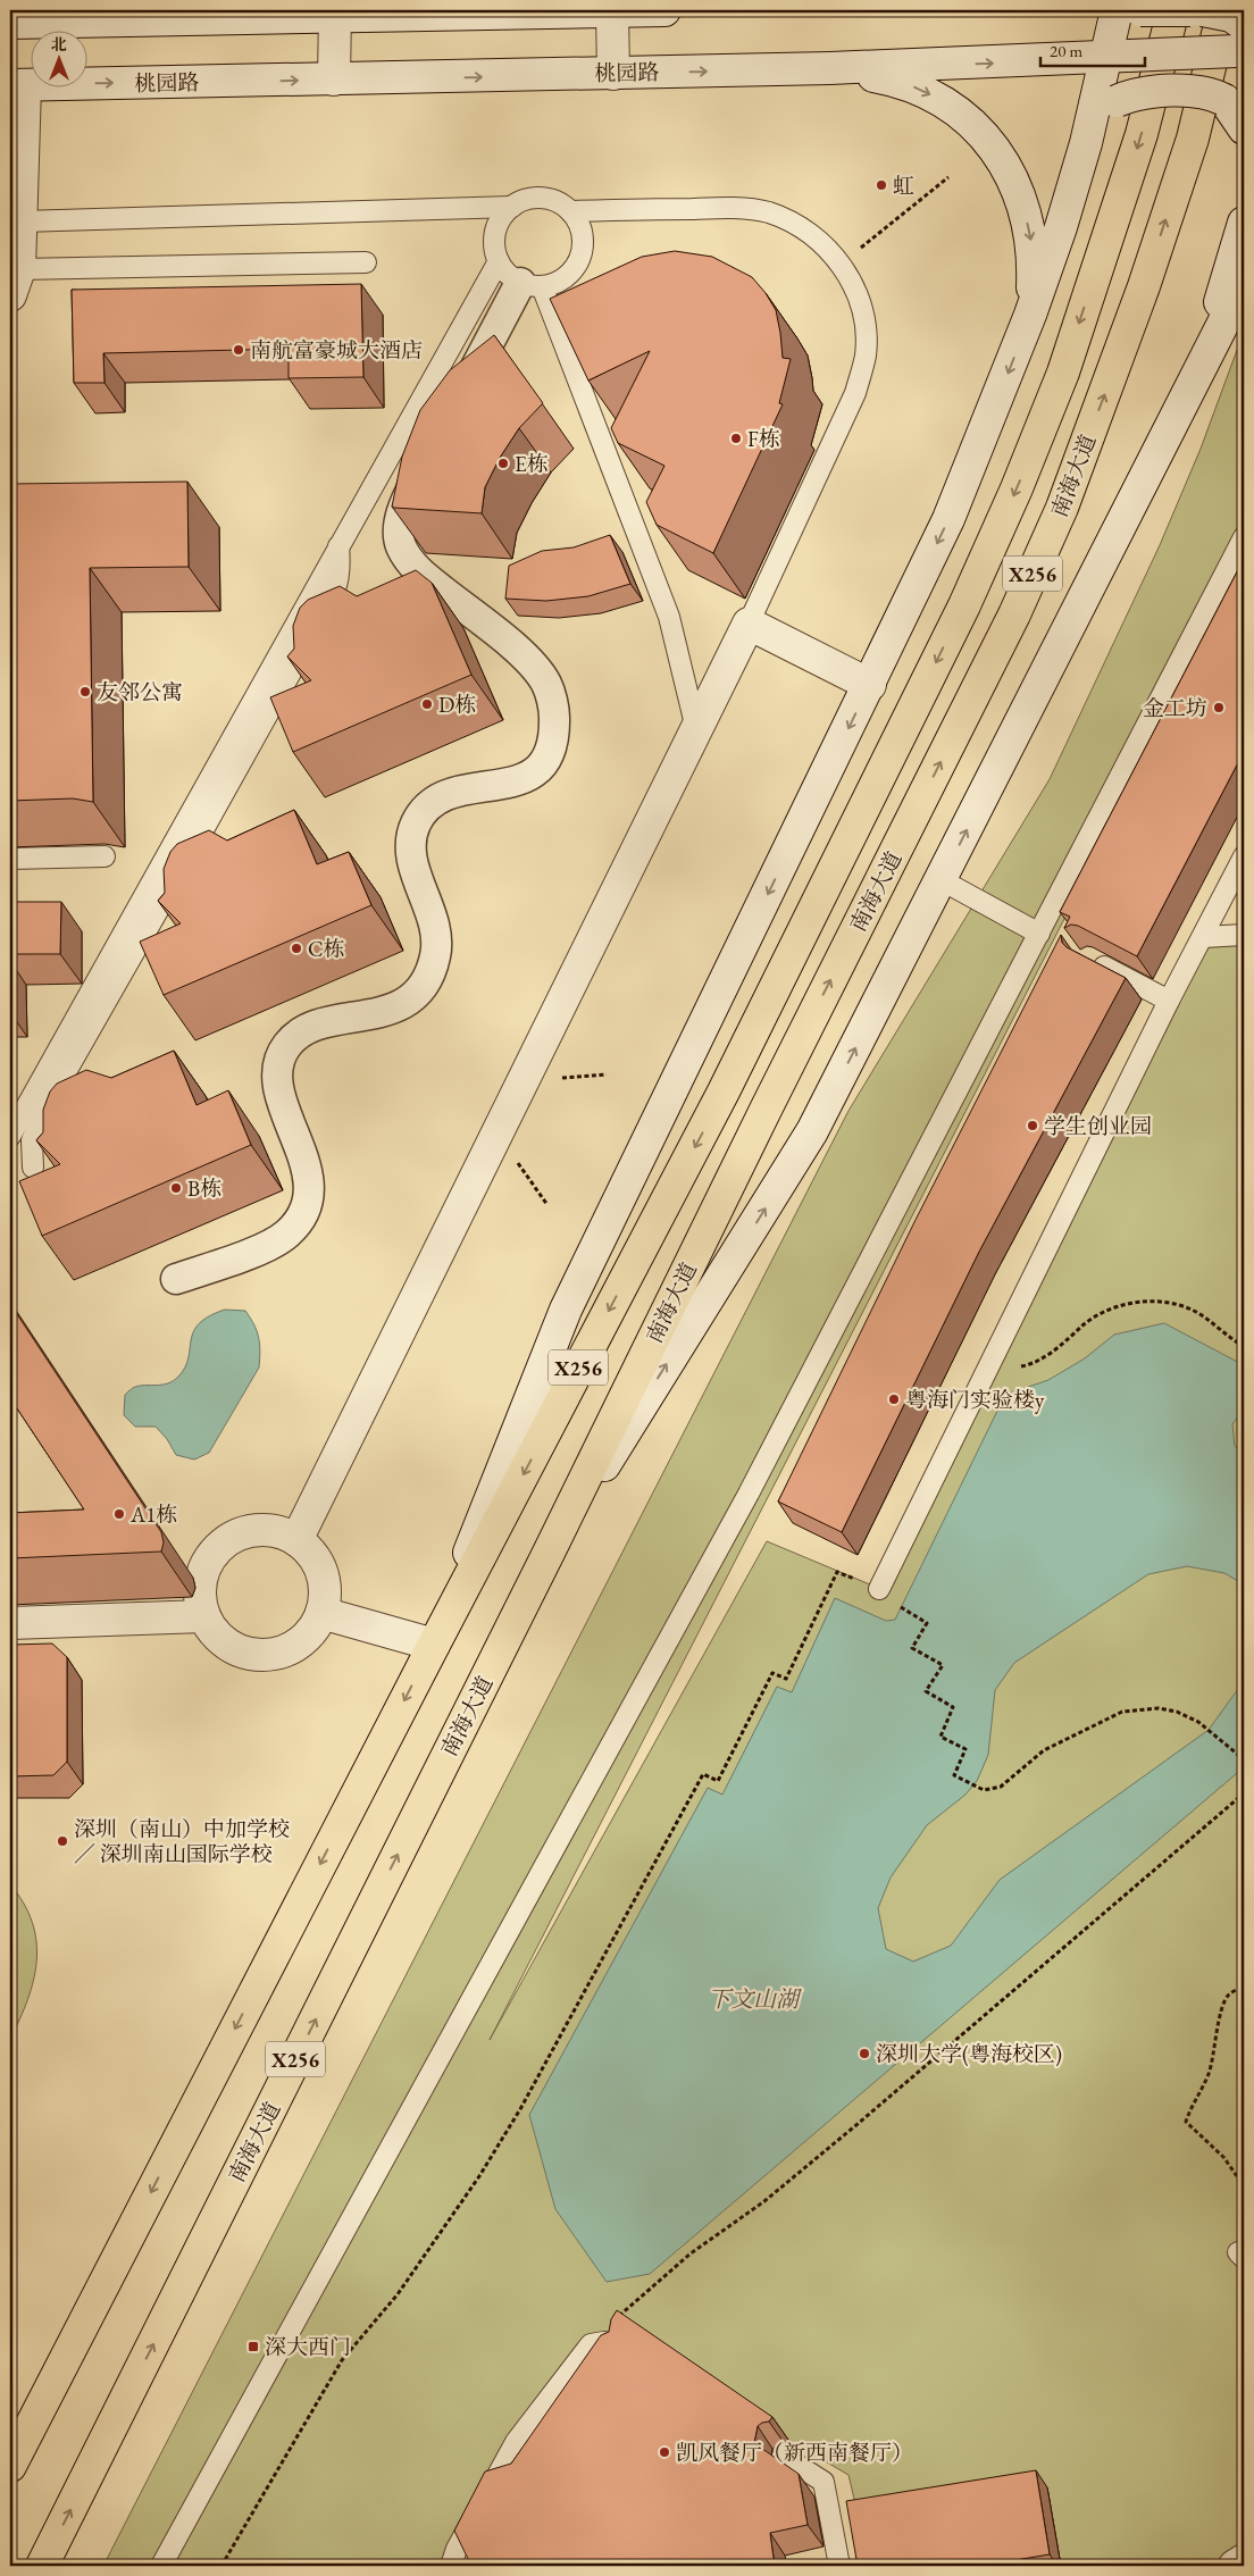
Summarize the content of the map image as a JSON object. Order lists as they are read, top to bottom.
{
  "streets": {
    "main road": ["桃园路", "南海大道", "X256"]
  },
  "crossings": [
    ["桃园路", "南海大道"]
  ],
  "water": ["下文山湖"],
  "places": {
    "other": [
      "虹",
      "南航富豪城大酒店",
      "F栋",
      "E栋",
      "友邻公寓",
      "D栋",
      "金工坊",
      "C栋",
      "学生创业园",
      "B栋",
      "粤海门实验楼y",
      "A1栋",
      "深圳（南山）中加学校 ／ 深圳南山国际学校",
      "深圳大学(粤海校区)",
      "凯风餐厅（新西南餐厅）"
    ],
    "transit": ["深大西门"]
  },
  "scale_bar": "20 m",
  "north": "top"
}
